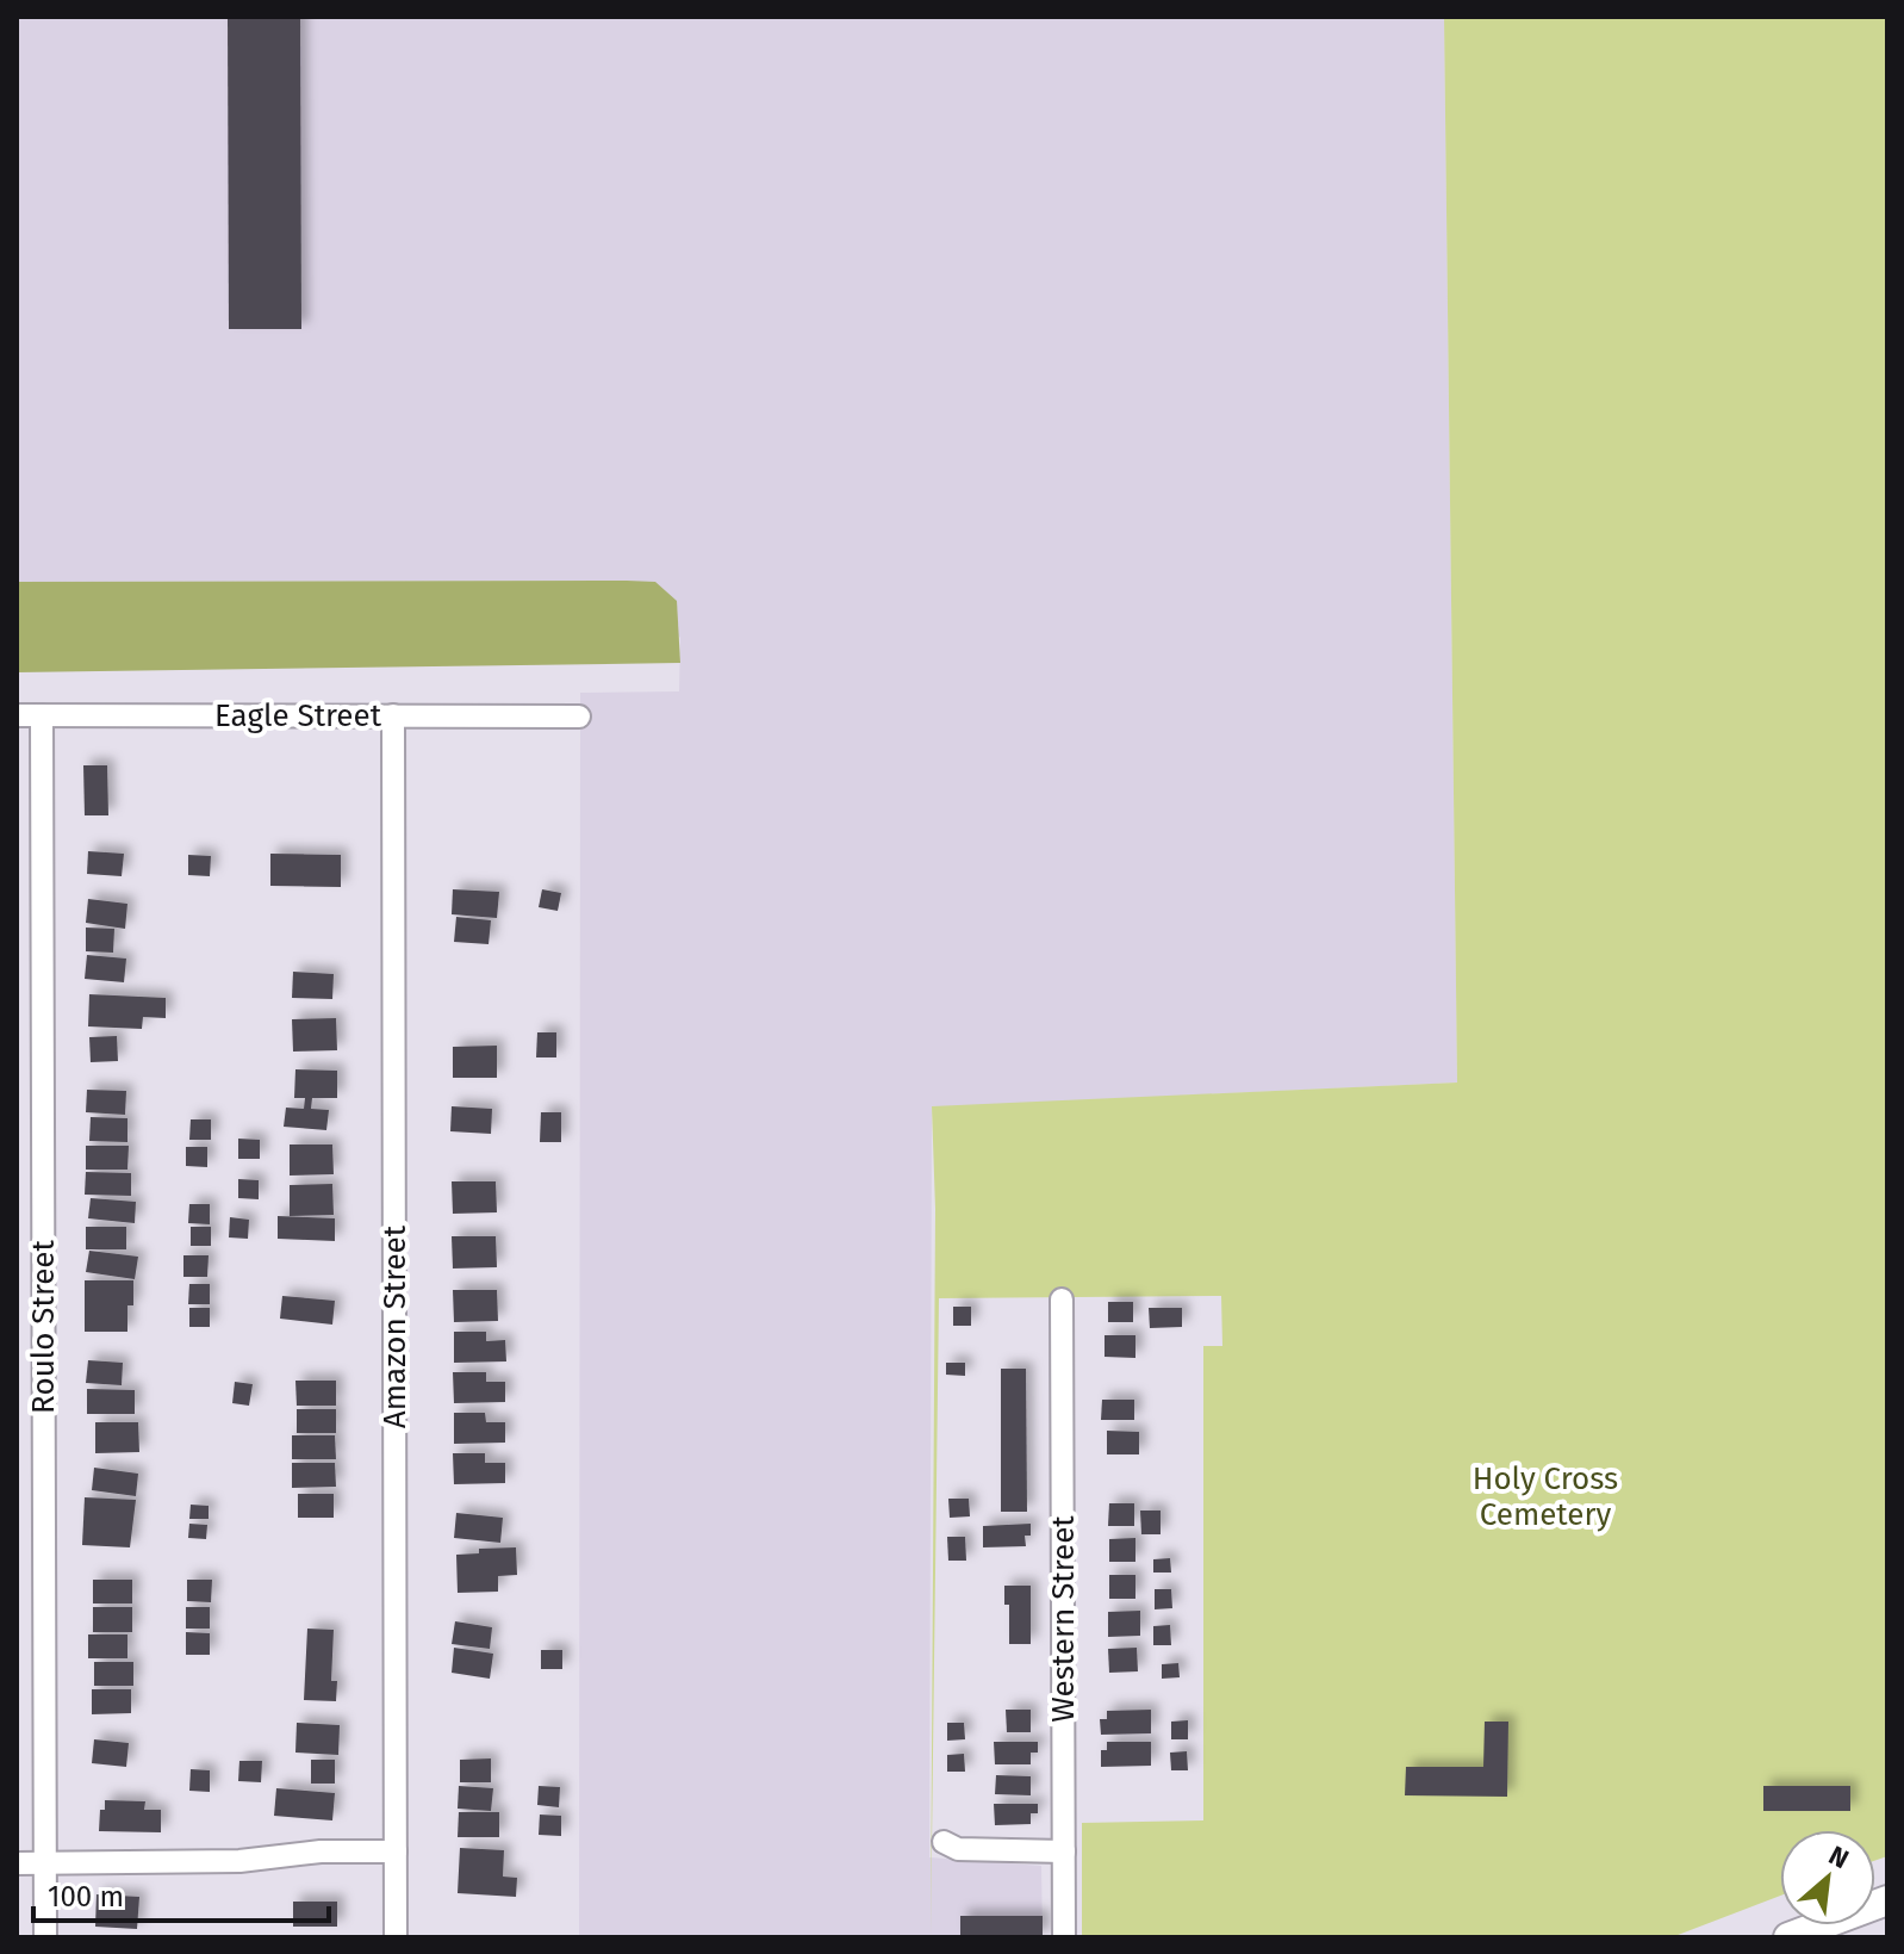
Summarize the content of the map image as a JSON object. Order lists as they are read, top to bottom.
{
  "streets": {
    "street": [
      "Eagle Street",
      "Roulo Street",
      "Amazon Street",
      "Western Street"
    ]
  },
  "crossings": [
    ["Eagle Street", "Roulo Street"],
    ["Eagle Street", "Amazon Street"]
  ],
  "parks": ["Holy Cross Cemetery"],
  "scale_bar": "100 m",
  "north": "top right"
}
